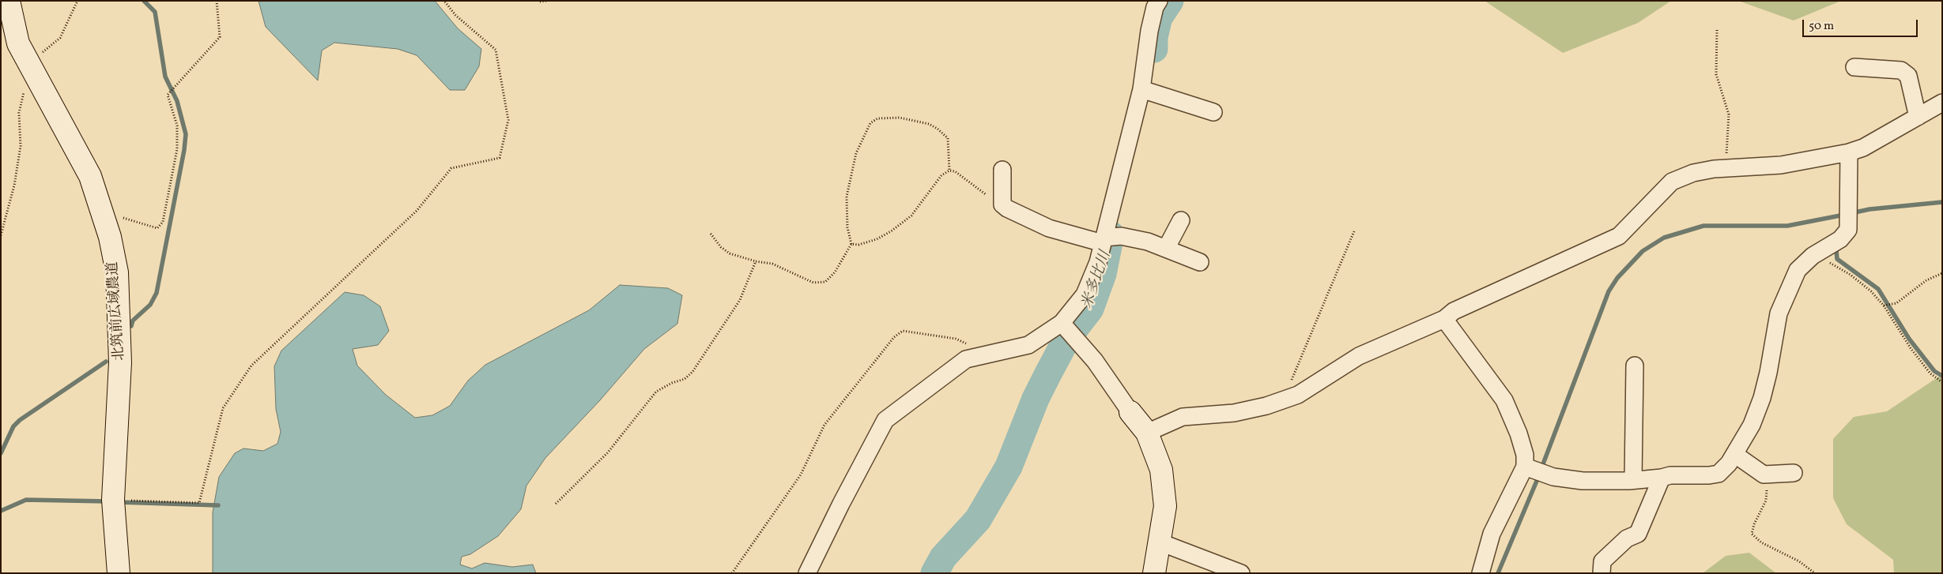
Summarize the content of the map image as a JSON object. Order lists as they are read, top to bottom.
{
  "streets": {
    "street": ["北筑前広域農道"]
  },
  "water": ["米多比川"],
  "scale_bar": "50 m"
}
